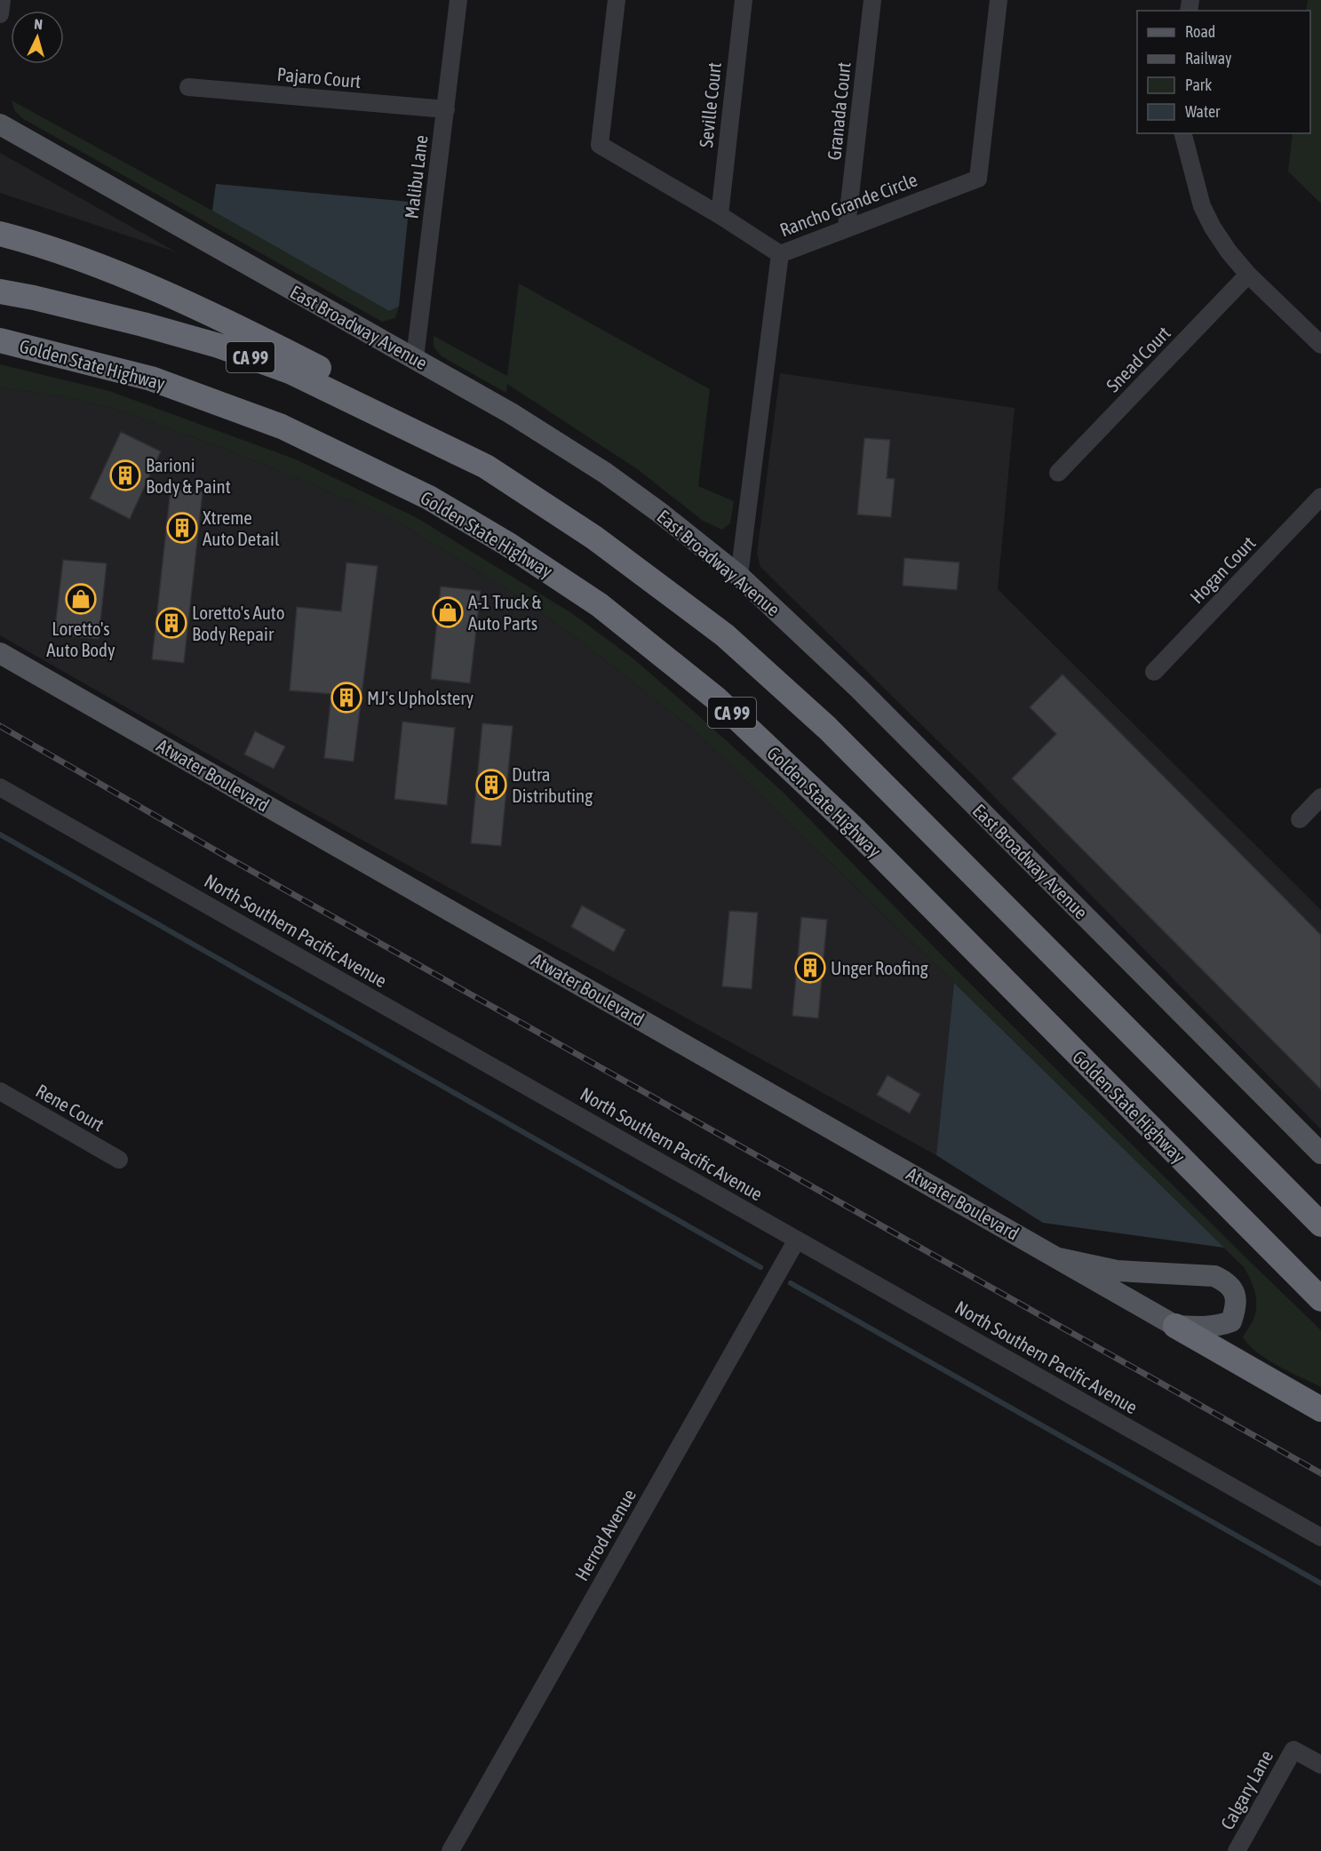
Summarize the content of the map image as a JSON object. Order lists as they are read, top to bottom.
{
  "streets": {
    "highway": ["CA 99", "Golden State Highway"],
    "main road": ["East Broadway Avenue", "Atwater Boulevard"],
    "street": [
      "Pajaro Court",
      "Seville Court",
      "Granada Court",
      "Malibu Lane",
      "Rancho Grande Circle",
      "Snead Court",
      "Hogan Court",
      "North Southern Pacific Avenue",
      "Rene Court",
      "Herrod Avenue",
      "Calgary Lane"
    ]
  },
  "crossings": [
    ["Pajaro Court", "Malibu Lane"],
    ["Seville Court", "Rancho Grande Circle"],
    ["Granada Court", "Rancho Grande Circle"],
    ["Malibu Lane", "East Broadway Avenue"],
    ["North Southern Pacific Avenue", "Herrod Avenue"]
  ],
  "places": {
    "building": [
      "Barioni Body & Paint",
      "Xtreme Auto Detail",
      "Loretto's Auto Body Repair",
      "MJ's Upholstery",
      "Dutra Distributing",
      "Unger Roofing"
    ],
    "shop": ["Loretto's Auto Body", "A-1 Truck & Auto Parts"]
  },
  "legend": [
    "Road",
    "Railway",
    "Park",
    "Water"
  ],
  "north": "top"
}
